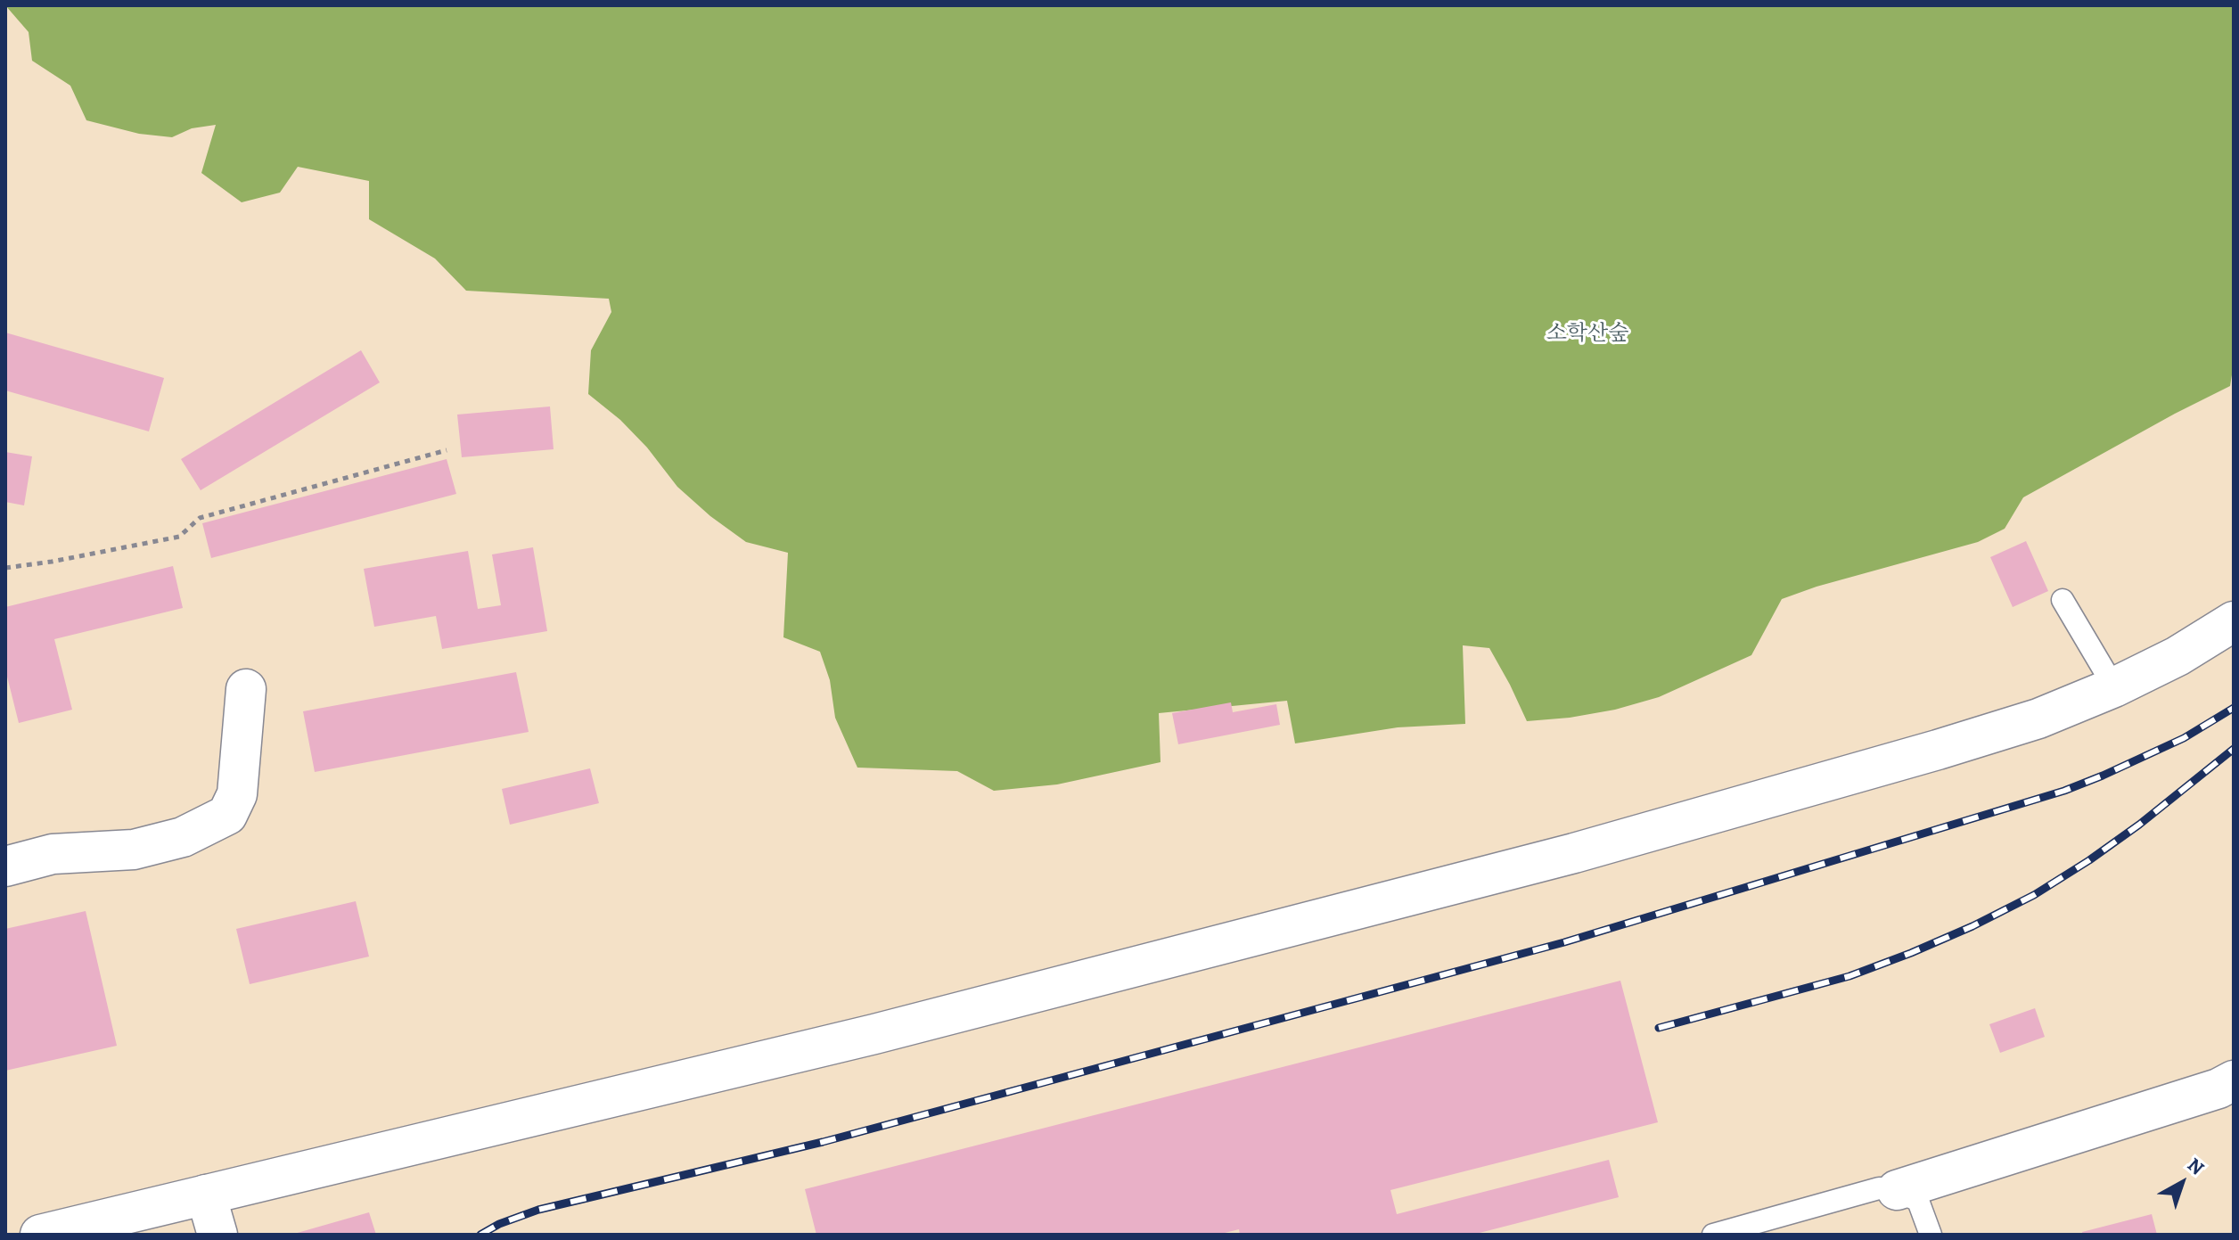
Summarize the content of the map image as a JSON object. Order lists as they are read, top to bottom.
{
  "parks": ["소학산숲"],
  "north": "top right"
}
